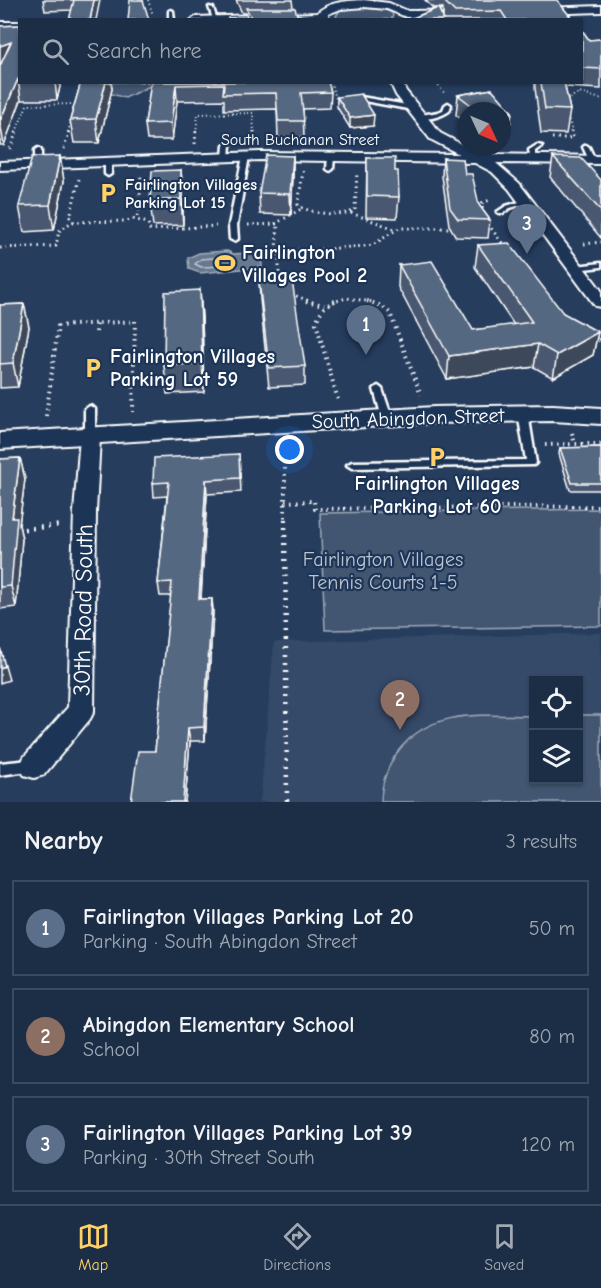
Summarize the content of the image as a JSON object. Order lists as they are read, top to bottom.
{
  "streets": {
    "street": ["South Buchanan Street", "South Abingdon Street", "30th Road South"]
  },
  "crossings": [
    ["South Abingdon Street", "30th Road South"]
  ],
  "parks": ["Fairlington Villages Tennis Courts 1-5"],
  "places": {
    "parking": ["Fairlington Villages Parking Lot 15", "Fairlington Villages Parking Lot 59", "Fairlington Villages Parking Lot 60"],
    "sports": ["Fairlington Villages Pool 2"]
  },
  "north": "bottom right",
  "page": {
    "search": "Search here",
    "pins": ["3", "1", "2"],
    "heading": ["Nearby", "3 results"],
    "list": [
      {
        "mark": "1",
        "name": "Fairlington Villages Parking Lot 20",
        "note": "Parking · South Abingdon Street",
        "value": "50 m"
      },
      {
        "mark": "2",
        "name": "Abingdon Elementary School",
        "note": "School",
        "value": "80 m"
      },
      {
        "mark": "3",
        "name": "Fairlington Villages Parking Lot 39",
        "note": "Parking · 30th Street South",
        "value": "120 m"
      }
    ],
    "nav": ["Map", "Directions", "Saved"]
  }
}
